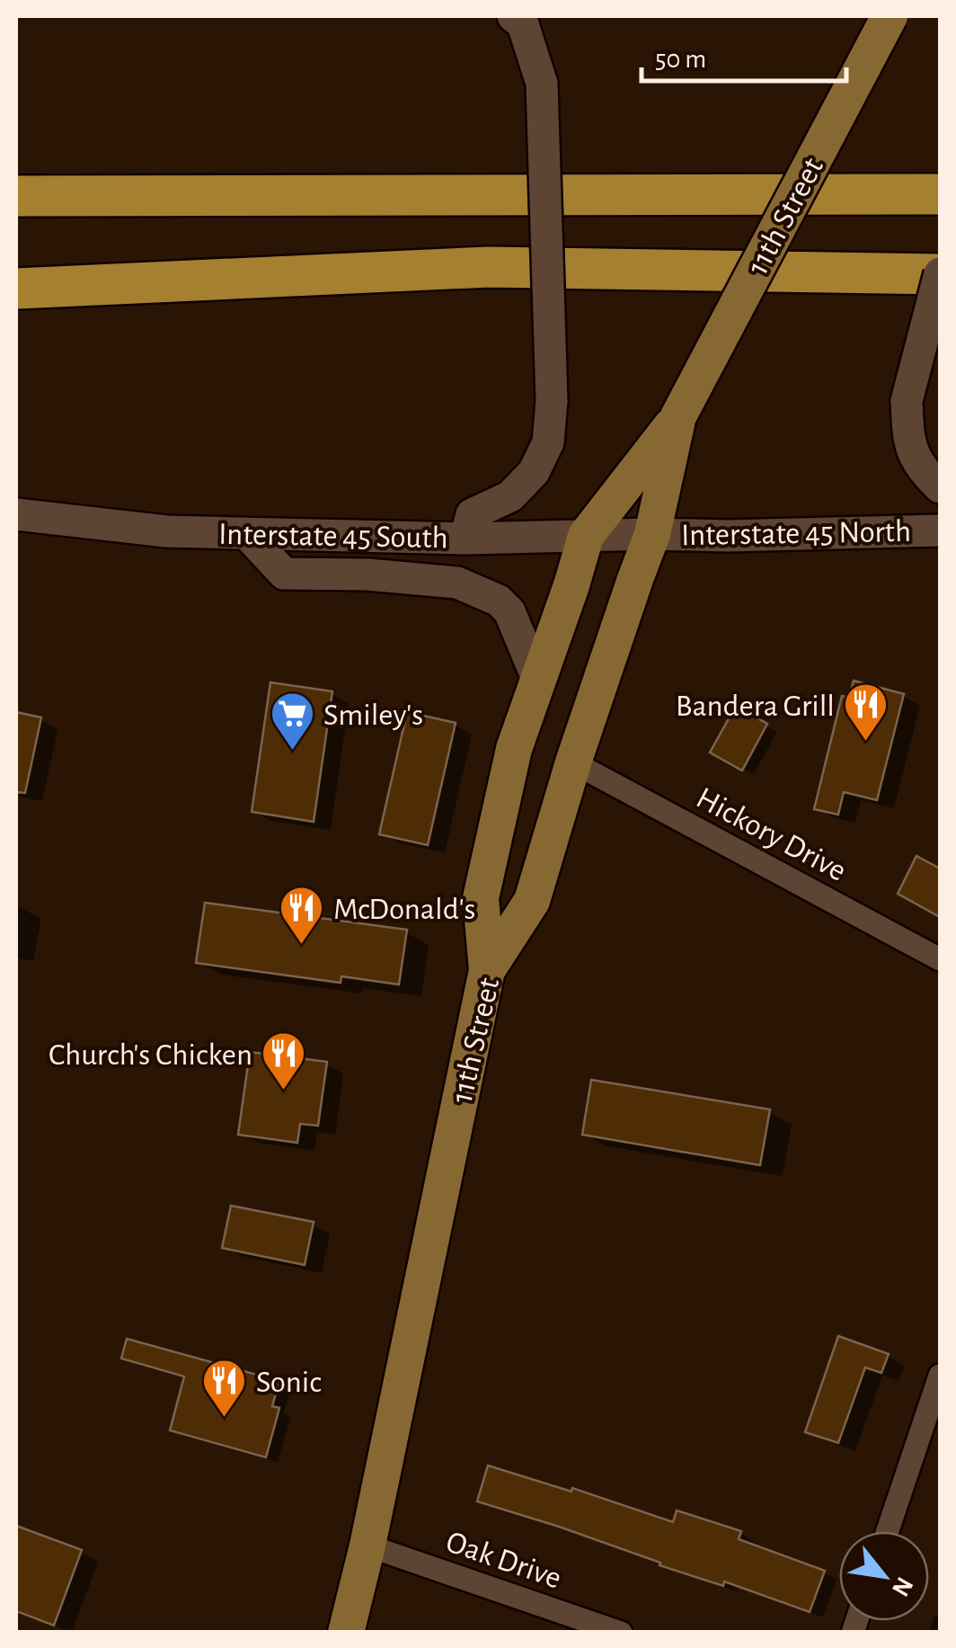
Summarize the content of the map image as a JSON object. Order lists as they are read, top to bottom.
{
  "streets": {
    "main road": ["11th Street", "Interstate 45 North", "Interstate 45 South"],
    "street": ["Hickory Drive", "Oak Drive"]
  },
  "crossings": [
    ["11th Street", "Interstate 45 North"],
    ["11th Street", "Interstate 45 South"],
    ["11th Street", "Hickory Drive"],
    ["11th Street", "Oak Drive"],
    ["Interstate 45 North", "Interstate 45 South"]
  ],
  "places": {
    "restaurant": [
      "Bandera Grill",
      "McDonald's",
      "Church's Chicken",
      "Sonic"
    ],
    "supermarket": ["Smiley's"]
  },
  "scale_bar": "50 m",
  "north": "bottom right"
}
